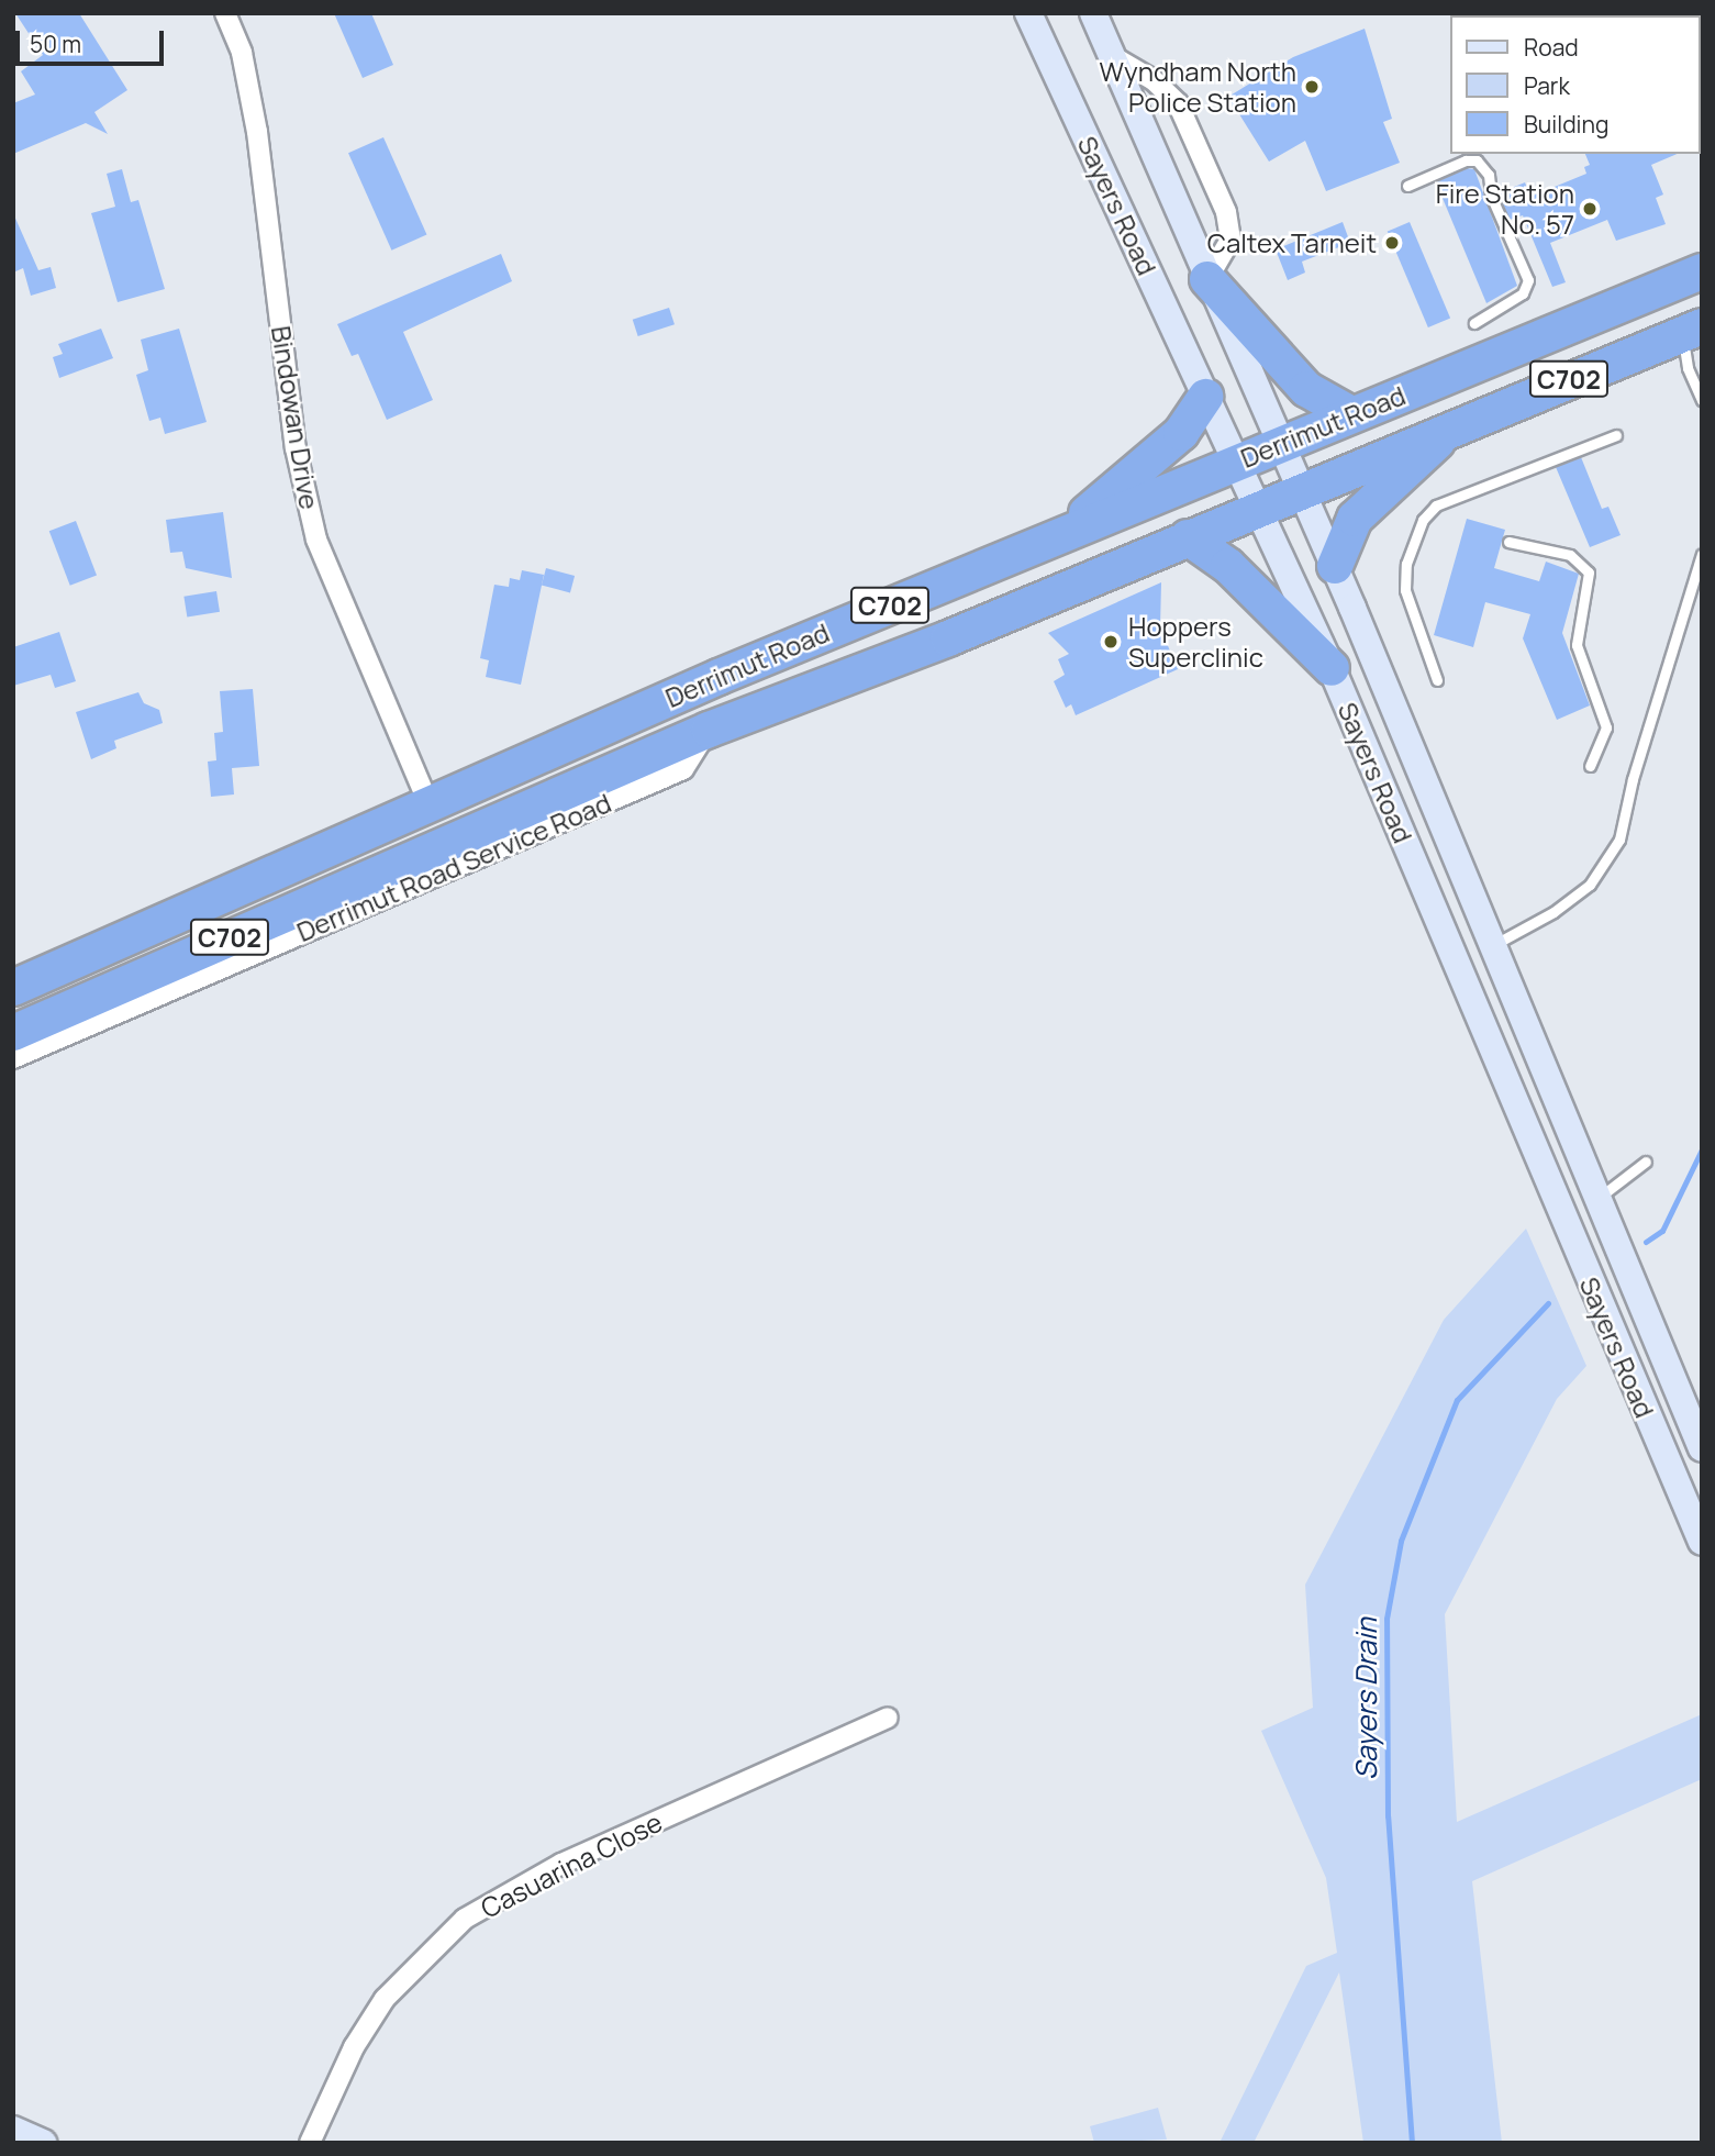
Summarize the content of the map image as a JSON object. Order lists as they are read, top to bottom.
{
  "streets": {
    "highway": ["C702", "Derrimut Road"],
    "main road": ["Sayers Road"],
    "street": ["Bindowan Drive", "Derrimut Road Service Road", "Casuarina Close"]
  },
  "crossings": [
    ["Sayers Road", "Derrimut Road"],
    ["Bindowan Drive", "Derrimut Road"],
    ["Derrimut Road", "Derrimut Road Service Road"]
  ],
  "water": ["Sayers Drain"],
  "places": [
    "Wyndham North Police Station",
    "Fire Station No. 57",
    "Caltex Tarneit",
    "Hoppers Superclinic"
  ],
  "legend": ["Road", "Park", "Building"],
  "scale_bar": "50 m"
}
